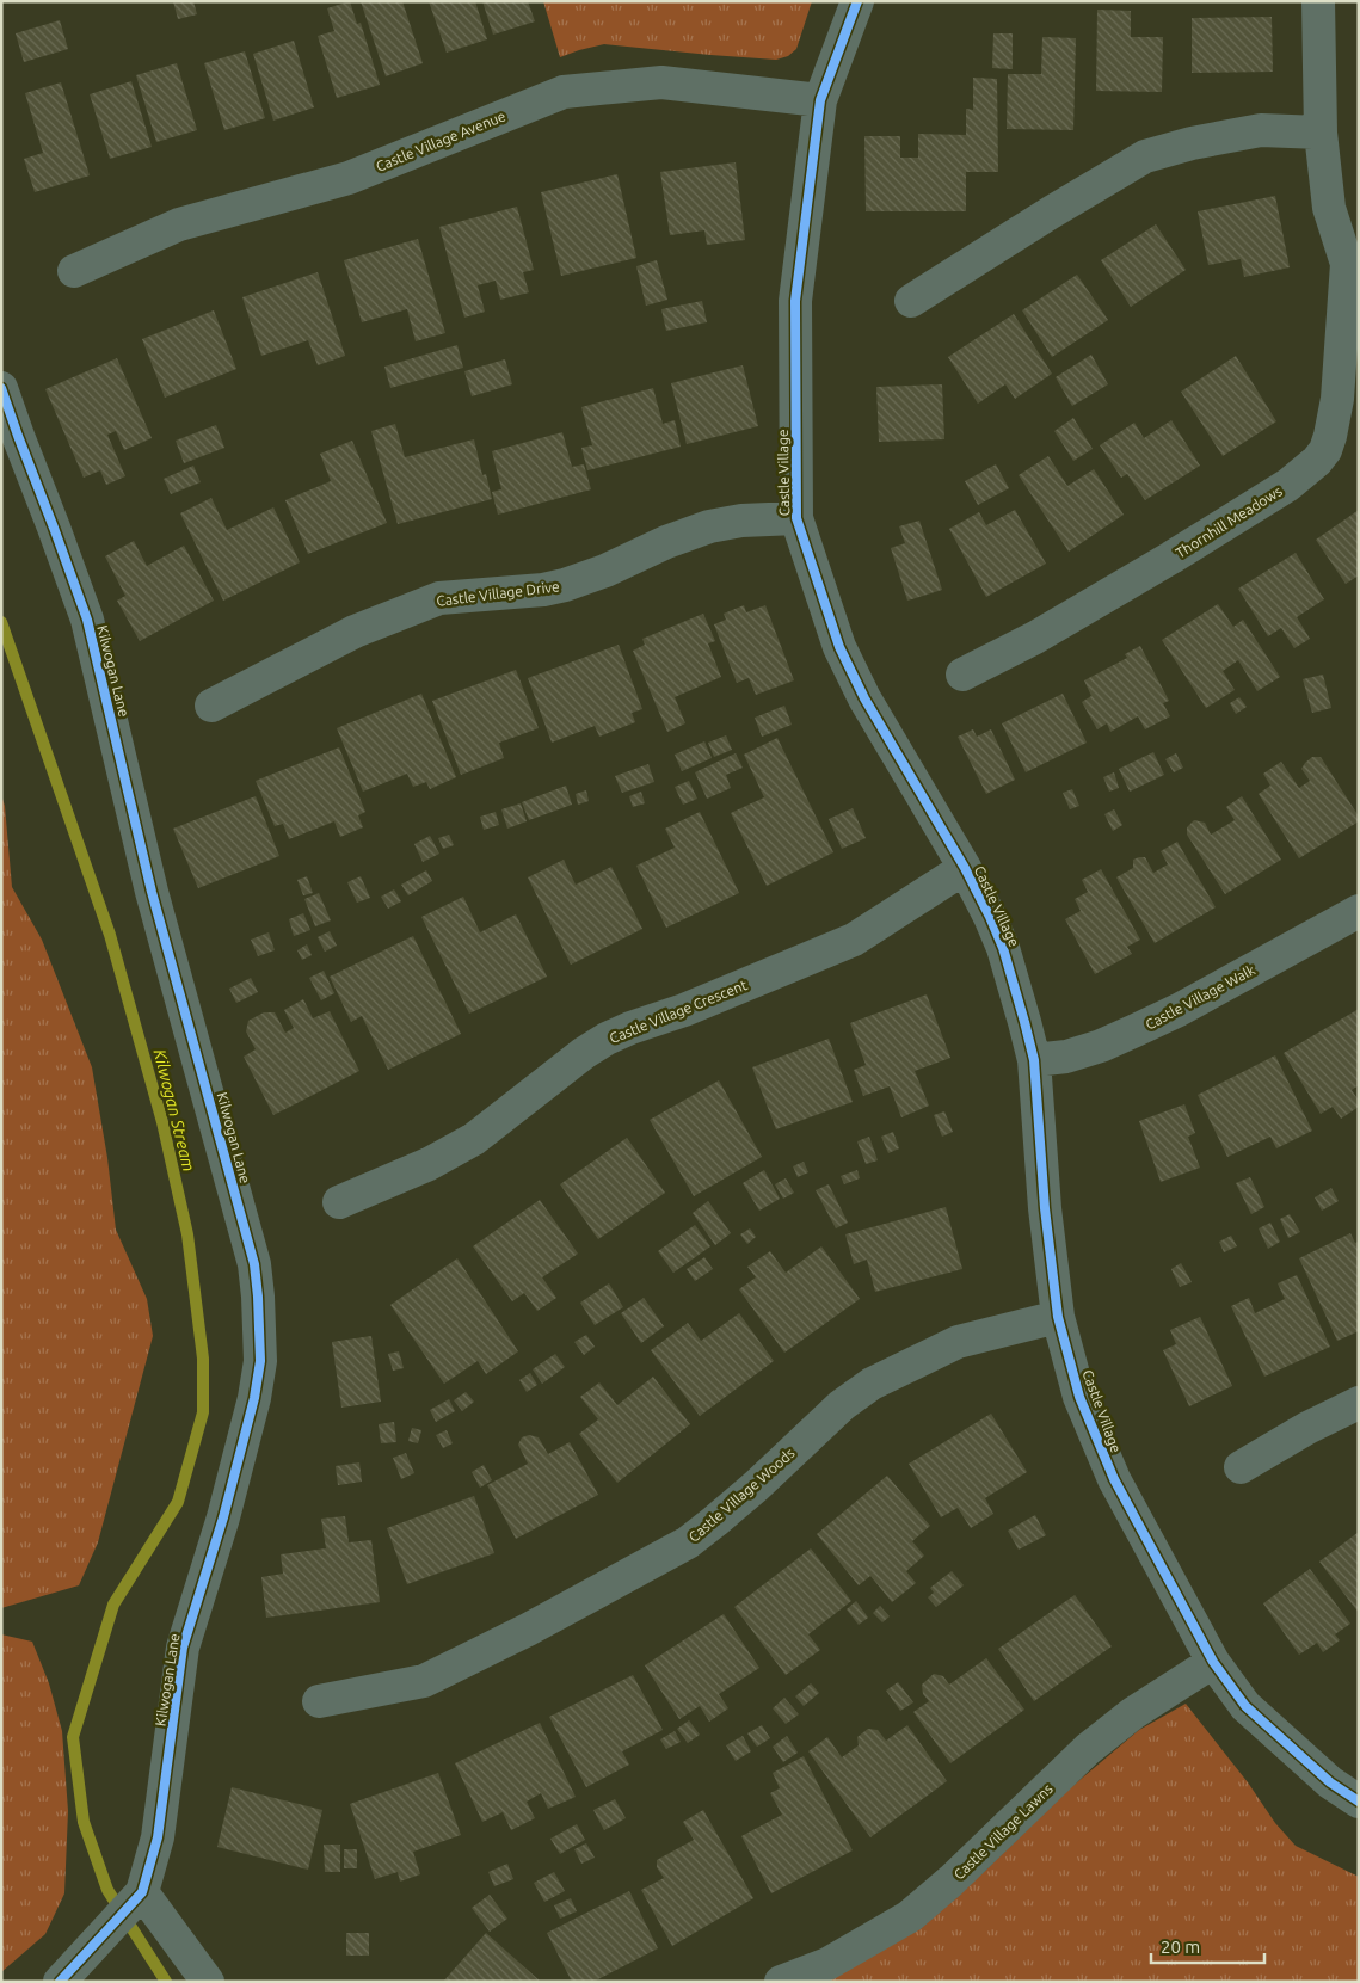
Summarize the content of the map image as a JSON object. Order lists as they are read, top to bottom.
{
  "streets": {
    "street": [
      "Castle Village Avenue",
      "Castle Village",
      "Thornhill Meadows",
      "Castle Village Drive",
      "Kilwogan Lane",
      "Castle Village Walk",
      "Castle Village Crescent",
      "Castle Village Woods",
      "Castle Village Lawns"
    ]
  },
  "crossings": [
    ["Castle Village Avenue", "Castle Village"],
    ["Castle Village", "Castle Village Drive"],
    ["Castle Village", "Castle Village Walk"],
    ["Castle Village", "Castle Village Crescent"],
    ["Castle Village", "Castle Village Woods"],
    ["Castle Village", "Castle Village Lawns"]
  ],
  "water": ["Kilwogan Stream"],
  "scale_bar": "20 m"
}
